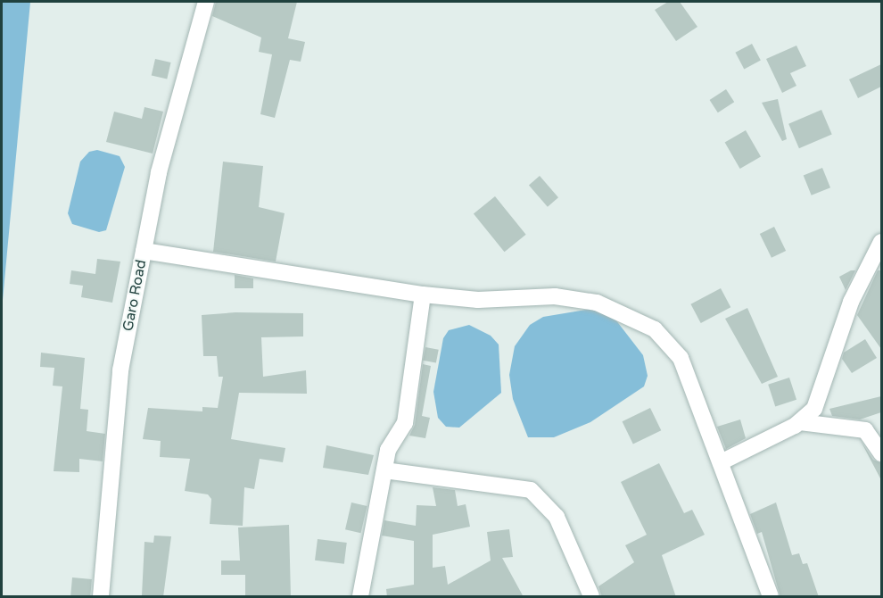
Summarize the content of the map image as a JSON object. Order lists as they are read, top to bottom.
{
  "streets": {
    "street": ["Garo Road"]
  }
}
